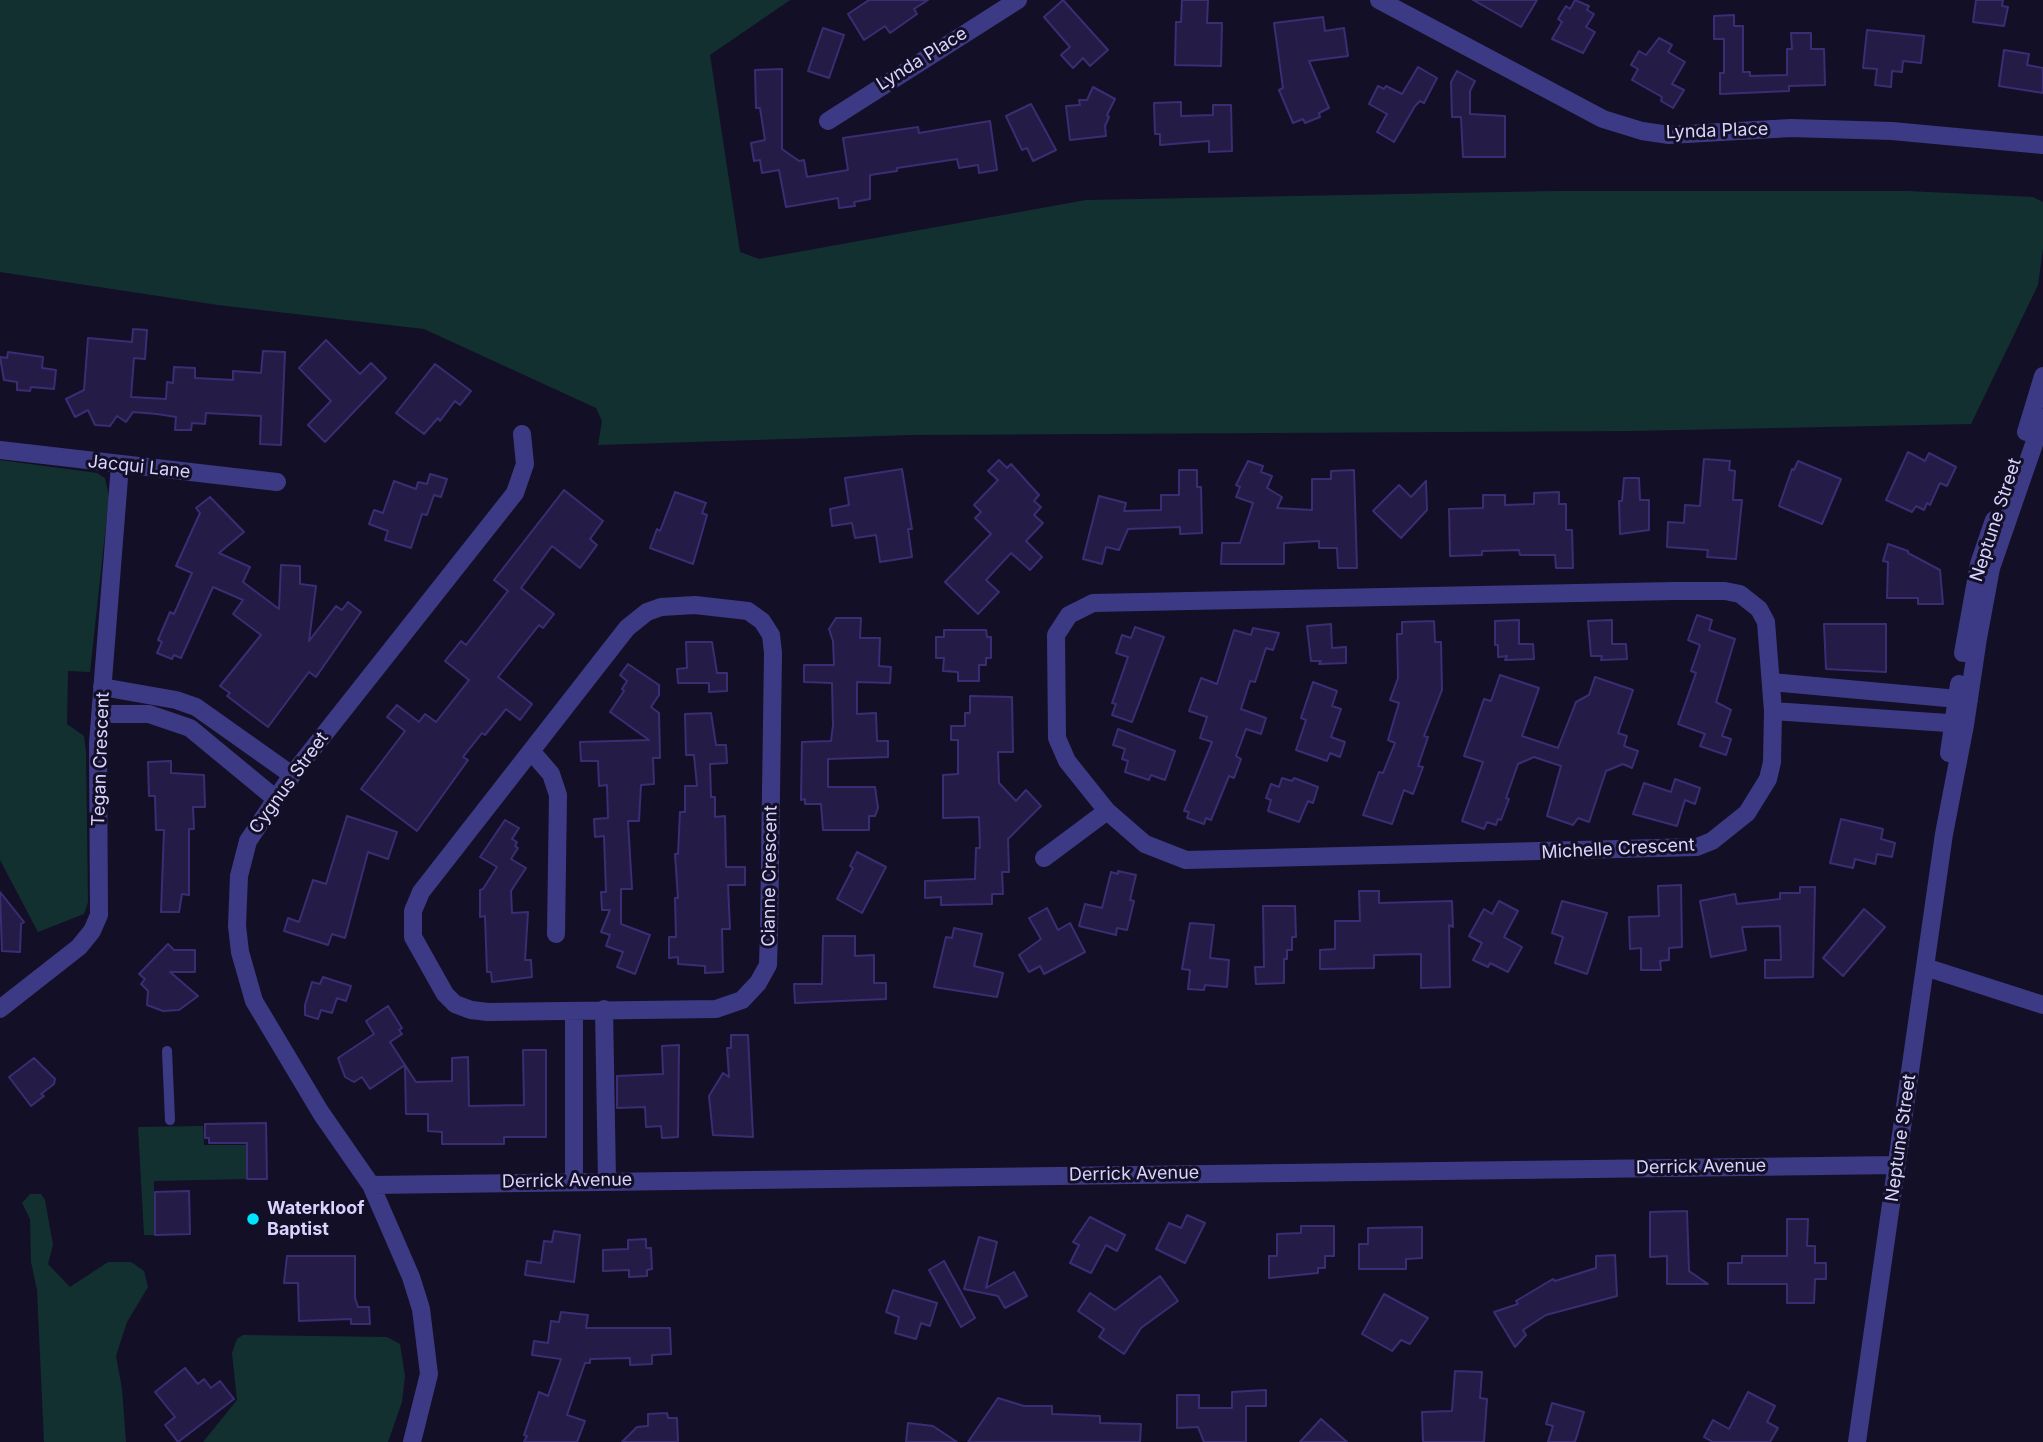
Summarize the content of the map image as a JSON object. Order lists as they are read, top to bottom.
{
  "streets": {
    "street": [
      "Lynda Place",
      "Jacqui Lane",
      "Neptune Street",
      "Tegan Crescent",
      "Cygnus Street",
      "Michelle Crescent",
      "Cianne Crescent",
      "Derrick Avenue"
    ]
  },
  "crossings": [
    ["Jacqui Lane", "Tegan Crescent"],
    ["Neptune Street", "Derrick Avenue"],
    ["Cygnus Street", "Derrick Avenue"]
  ],
  "places": ["Waterkloof Baptist"]
}
